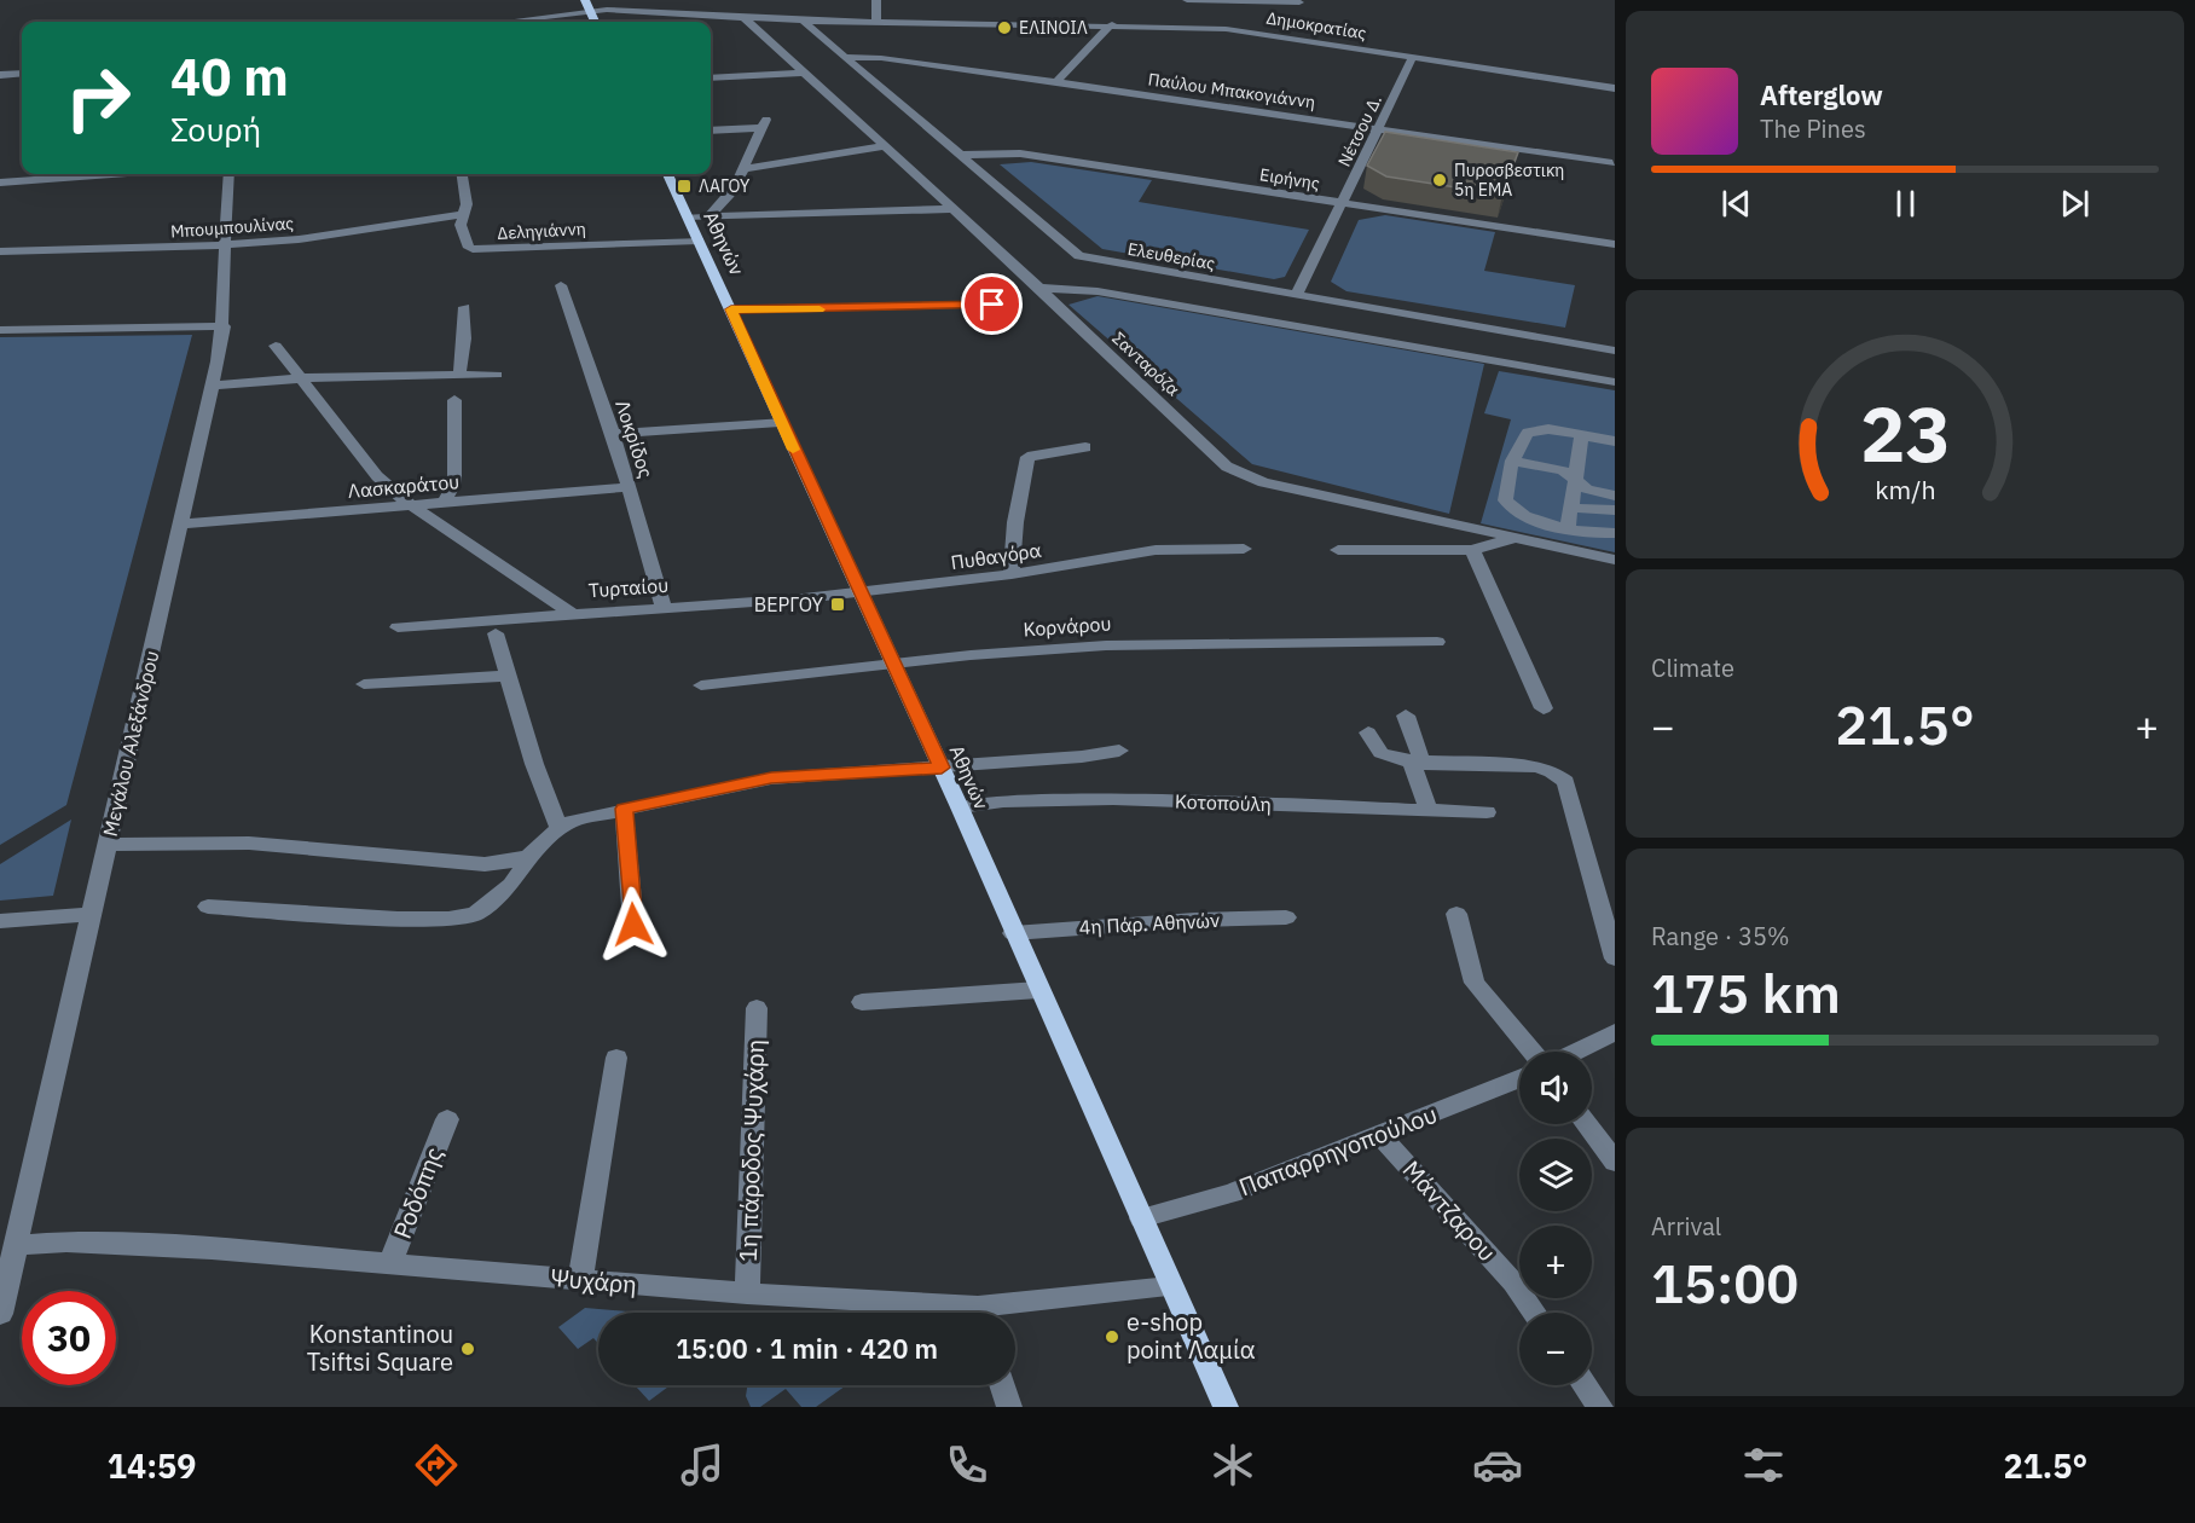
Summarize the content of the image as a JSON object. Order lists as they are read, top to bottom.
{
  "streets": {
    "main road": ["Αθηνών"],
    "street": [
      "Δημοκρατίας",
      "Παύλου Μπακογιάννη",
      "Νέτσου Δ.",
      "Ειρήνης",
      "Μπουμπουλίνας",
      "Δεληγιάννη",
      "Ελευθερίας",
      "Σανταρόζα",
      "Λοκρίδος",
      "Λασκαράτου",
      "Πυθαγόρα",
      "Τυρταίου",
      "Κορνάρου",
      "Μεγάλου Αλεξάνδρου",
      "Κοτοπούλη",
      "4η Πάρ. Αθηνών",
      "1η πάροδος Ψυχάρη",
      "Παπαρρηγοπούλου",
      "Ροδόπης",
      "Μάντζαρου",
      "Ψυχάρη"
    ]
  },
  "crossings": [
    ["Δημοκρατίας", "Νέτσου Δ."],
    ["Δημοκρατίας", "Ελευθερίας"],
    ["Δημοκρατίας", "Σανταρόζα"],
    ["Παύλου Μπακογιάννη", "Νέτσου Δ."],
    ["Παύλου Μπακογιάννη", "Ελευθερίας"],
    ["Νέτσου Δ.", "Ειρήνης"],
    ["Νέτσου Δ.", "Ελευθερίας"],
    ["Ειρήνης", "Ελευθερίας"],
    ["Μπουμπουλίνας", "Δεληγιάννη"],
    ["Μπουμπουλίνας", "Μεγάλου Αλεξάνδρου"],
    ["Δεληγιάννη", "Αθηνών"],
    ["Αθηνών", "Πυθαγόρα"],
    ["Αθηνών", "Τυρταίου"],
    ["Αθηνών", "Κορνάρου"],
    ["Αθηνών", "Κοτοπούλη"],
    ["Αθηνών", "4η Πάρ. Αθηνών"],
    ["Αθηνών", "Παπαρρηγοπούλου"],
    ["Αθηνών", "Ψυχάρη"],
    ["Λοκρίδος", "Λασκαράτου"],
    ["Λοκρίδος", "Τυρταίου"],
    ["Λασκαράτου", "Μεγάλου Αλεξάνδρου"],
    ["Πυθαγόρα", "Τυρταίου"],
    ["Μεγάλου Αλεξάνδρου", "Ψυχάρη"],
    ["1η πάροδος Ψυχάρη", "Ψυχάρη"],
    ["Παπαρρηγοπούλου", "Μάντζαρου"],
    ["Ροδόπης", "Ψυχάρη"]
  ],
  "places": {
    "other": [
      "ΕΛΙΝΟΙΛ",
      "Πυροσβεστικη 5η ΕΜΑ",
      "e-shop point Λαμία",
      "Konstantinou Tsiftsi Square"
    ],
    "transit": ["ΛΑΓΟΥ", "ΒΕΡΓΟΥ"]
  },
  "page": {
    "turn": ["40 m", "Σουρή"],
    "song": ["Afterglow", "The Pines"],
    "tile": [
      "Climate",
      ["Range · 35%", "175 km"],
      ["Arrival", "15:00"]
    ],
    "heat": ["−", "21.5°", "+"],
    "map_buttons": ["+", "−"],
    "limit": "30",
    "trip": "15:00 · 1 min · 420 m",
    "tabs": ["14:59", "21.5°"],
    "gauge": ["23", "km/h"]
  }
}
